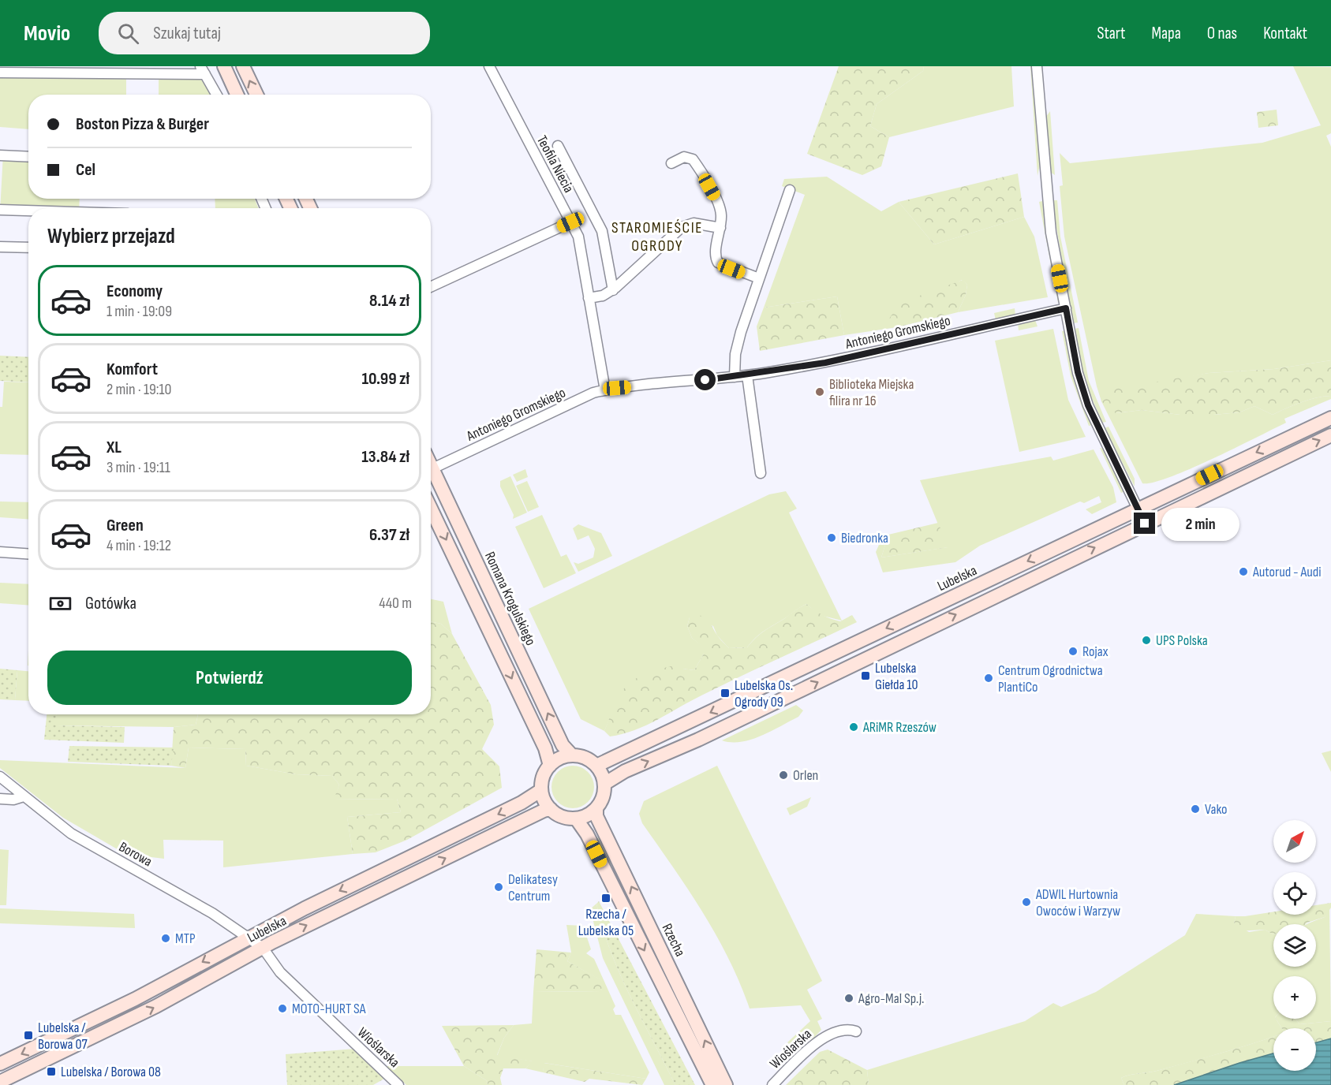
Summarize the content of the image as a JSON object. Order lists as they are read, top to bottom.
{
  "streets": {
    "main road": ["Lubelska", "Romana Krogulskiego", "Rzecha"],
    "street": [
      "Teofila Niecia",
      "Antoniego Gromskiego",
      "Borowa",
      "Wioślarska"
    ]
  },
  "crossings": [
    ["Teofila Niecia", "Antoniego Gromskiego"],
    ["Lubelska", "Romana Krogulskiego"],
    ["Lubelska", "Borowa"],
    ["Lubelska", "Rzecha"],
    ["Lubelska", "Wioślarska"],
    ["Romana Krogulskiego", "Rzecha"],
    ["Borowa", "Wioślarska"]
  ],
  "districts": ["STAROMIEŚCIE OGRODY"],
  "places": {
    "other": [
      "Biblioteka Miejska filira nr 16",
      "Biedronka",
      "Autorud - Audi",
      "UPS Polska",
      "Rojax",
      "Centrum Ogrodnictwa PlantiCo",
      "ARiMR Rzeszów",
      "Orlen",
      "Vako",
      "Delikatesy Centrum",
      "ADWIL Hurtownia Owoców i Warzyw",
      "MTP",
      "Agro-Mal Sp.j.",
      "MOTO-HURT SA"
    ],
    "transit": [
      "Lubelska Giełda 10",
      "Lubelska Os. Ogrody 09",
      "Rzecha / Lubelska 05",
      "Lubelska / Borowa 07",
      "Lubelska / Borowa 08"
    ]
  },
  "north": "top right",
  "page": {
    "header": "Movio",
    "search": "Szukaj tutaj",
    "nav": [
      "Start",
      "Mapa",
      "O nas",
      "Kontakt"
    ],
    "banner": ["Boston Pizza & Burger", "Cel"],
    "heading": "Wybierz przejazd",
    "list": [
      {
        "name": "Economy",
        "note": "1 min · 19:09",
        "value": "8.14 zł"
      },
      {
        "name": "Komfort",
        "note": "2 min · 19:10",
        "value": "10.99 zł"
      },
      {
        "name": "XL",
        "note": "3 min · 19:11",
        "value": "13.84 zł"
      },
      {
        "name": "Green",
        "note": "4 min · 19:12",
        "value": "6.37 zł"
      }
    ],
    "bubble": "2 min",
    "pay": ["Gotówka", "440 m"],
    "buttons": "Potwierdź",
    "map_buttons": ["+", "−"]
  }
}
